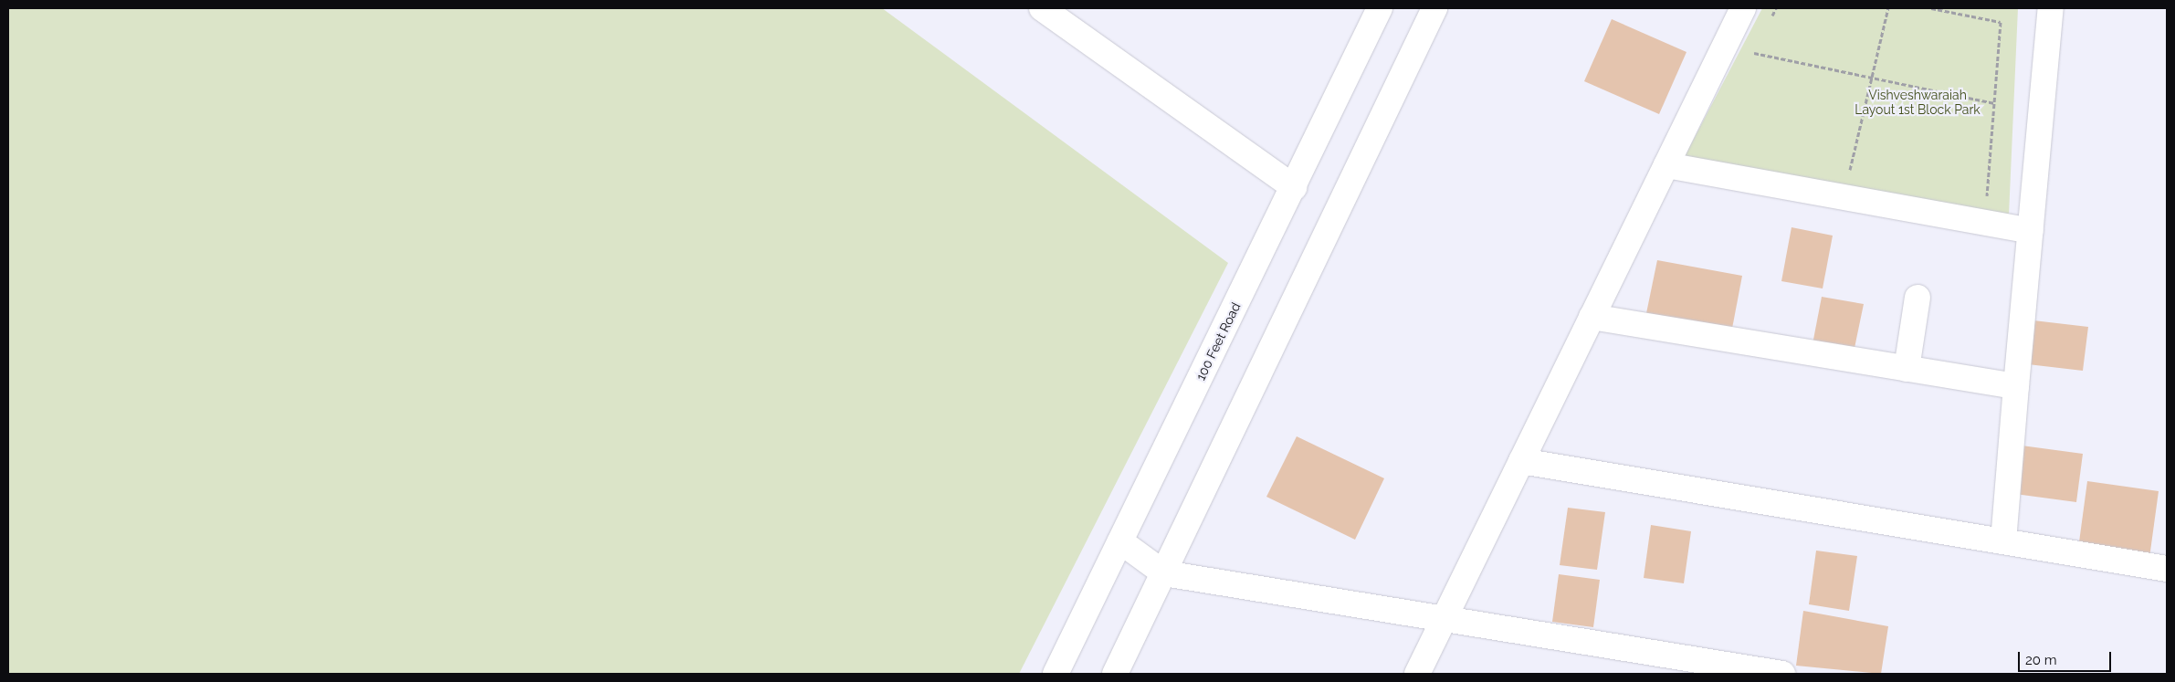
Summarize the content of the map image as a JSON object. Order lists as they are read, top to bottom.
{
  "streets": {
    "street": ["100 Feet Road"]
  },
  "parks": ["Vishveshwaraiah Layout 1st Block Park"],
  "scale_bar": "20 m"
}
